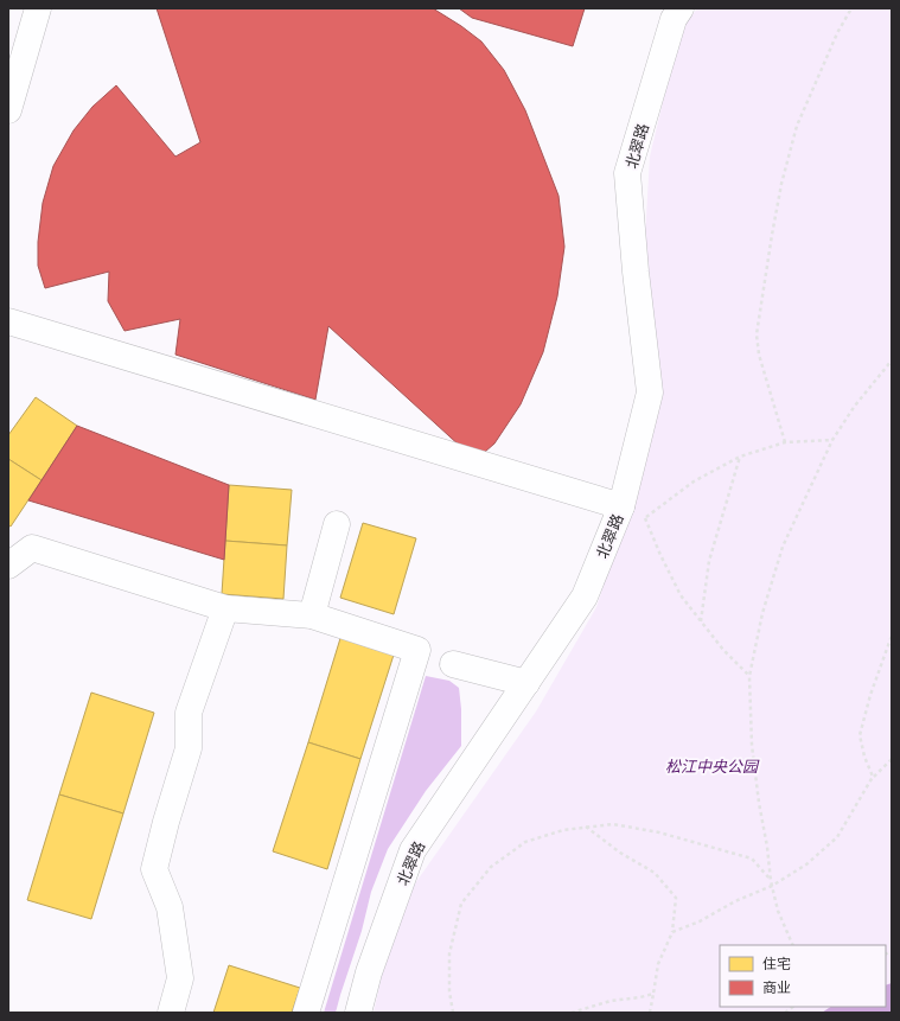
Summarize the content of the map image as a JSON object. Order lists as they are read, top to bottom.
{
  "streets": {
    "street": ["北翠路"]
  },
  "parks": ["松江中央公园"],
  "legend": ["住宅", "商业"]
}
